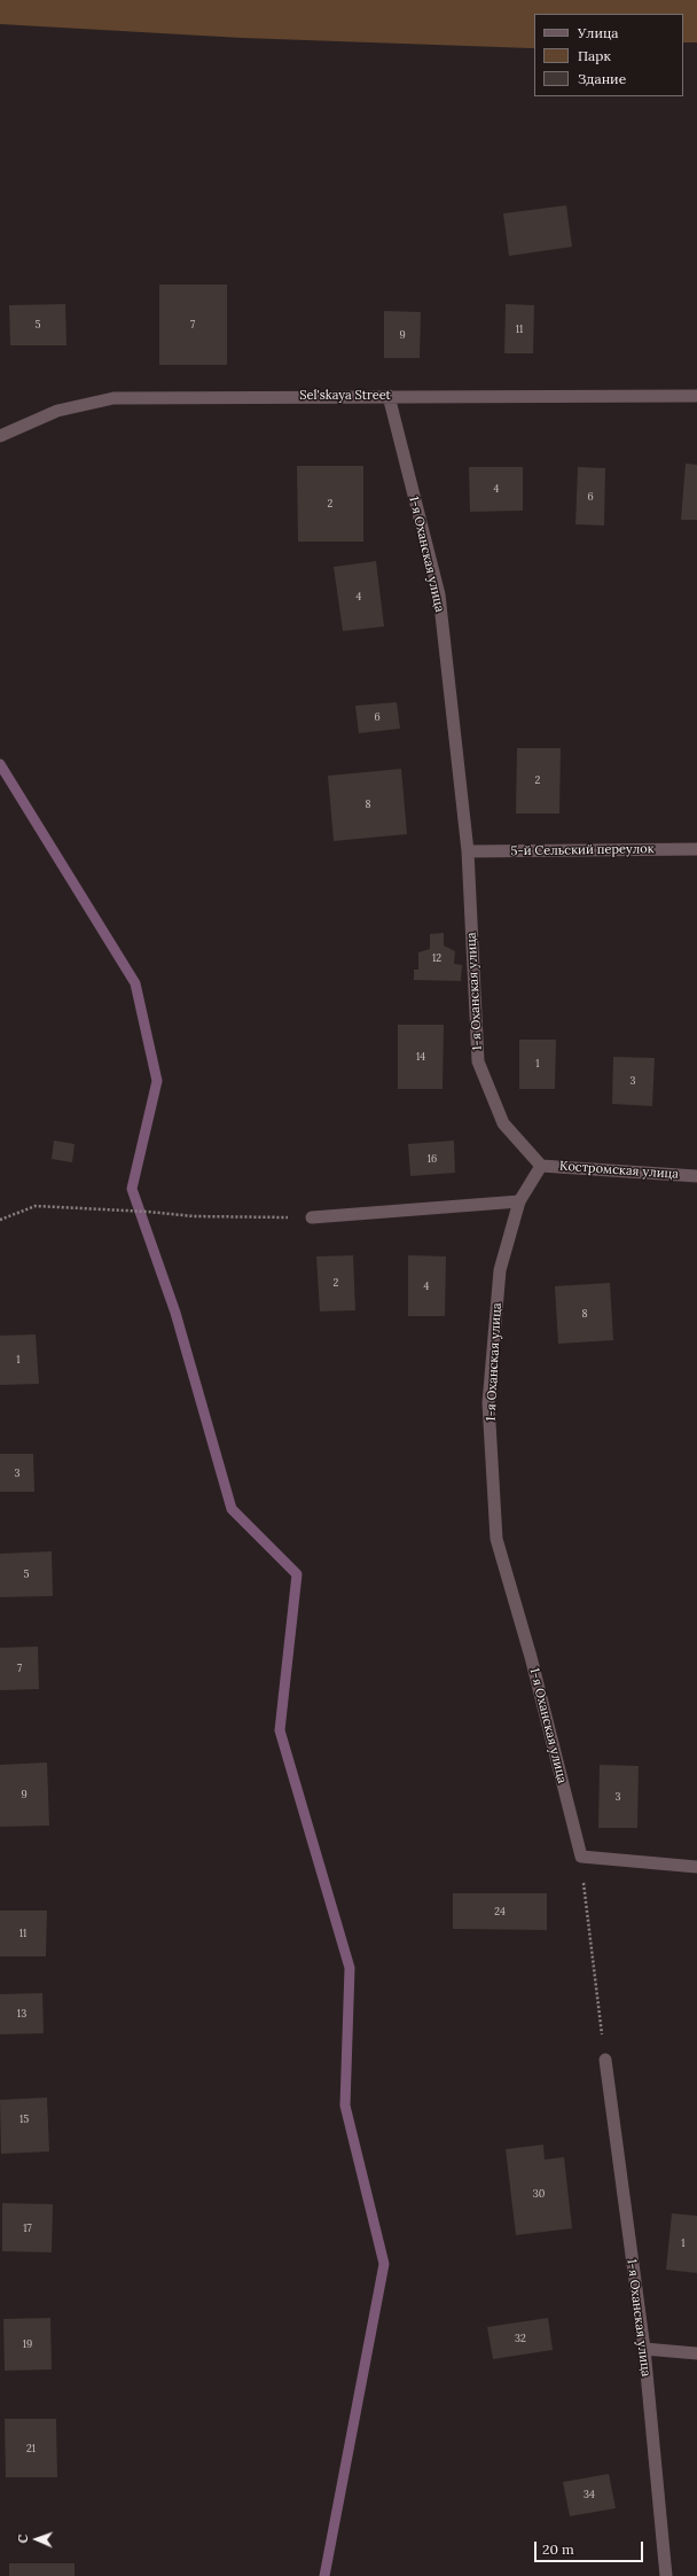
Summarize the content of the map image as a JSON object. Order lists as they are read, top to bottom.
{
  "streets": {
    "street": [
      "Sel'skaya Street",
      "1-я Оханская улица",
      "5-й Сельский переулок",
      "Костромская улица"
    ]
  },
  "crossings": [
    ["Sel'skaya Street", "1-я Оханская улица"],
    ["1-я Оханская улица", "5-й Сельский переулок"],
    ["1-я Оханская улица", "Костромская улица"]
  ],
  "house_numbers": [
    "5",
    "7",
    "11",
    "9",
    "4",
    "6",
    "2",
    "4",
    "6",
    "2",
    "8",
    "12",
    "14",
    "1",
    "3",
    "16",
    "2",
    "4",
    "8",
    "1",
    "3",
    "5",
    "7",
    "9",
    "3",
    "24",
    "11",
    "13",
    "15",
    "30",
    "17",
    "1",
    "32",
    "19",
    "21",
    "34"
  ],
  "legend": ["Улица", "Парк", "Здание"],
  "scale_bar": "20 m",
  "north": "left"
}
